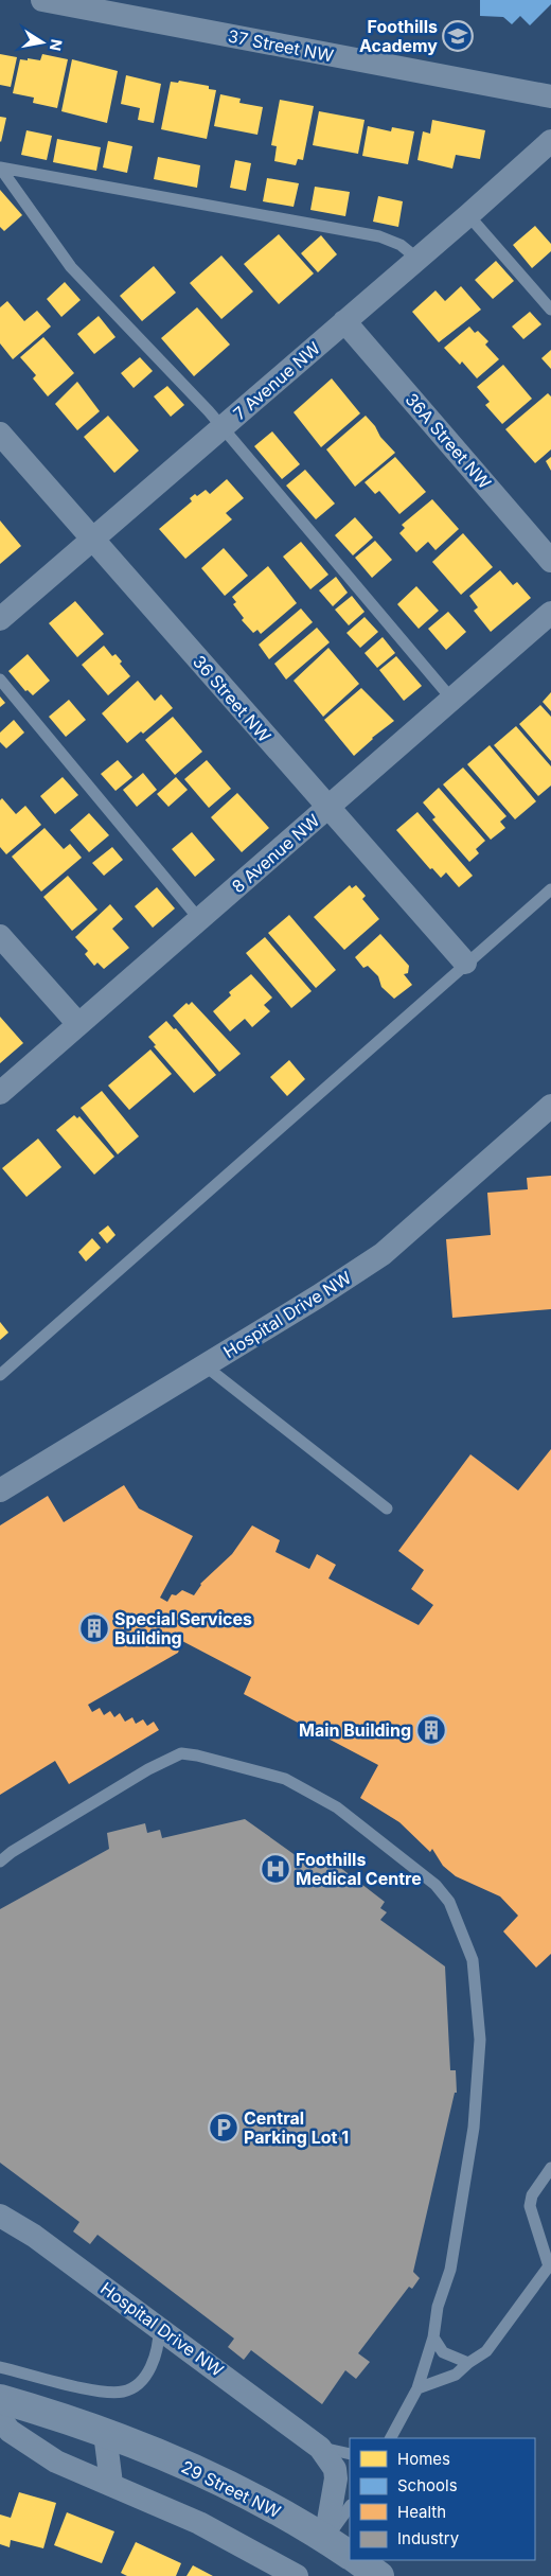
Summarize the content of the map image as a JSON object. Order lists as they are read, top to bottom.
{
  "streets": {
    "street": [
      "37 Street NW",
      "7 Avenue NW",
      "36A Street NW",
      "36 Street NW",
      "8 Avenue NW",
      "Hospital Drive NW",
      "29 Street NW"
    ]
  },
  "crossings": [
    ["7 Avenue NW", "36A Street NW"],
    ["7 Avenue NW", "36 Street NW"],
    ["36 Street NW", "8 Avenue NW"],
    ["Hospital Drive NW", "29 Street NW"]
  ],
  "places": {
    "school or university": ["Foothills Academy"],
    "building": ["Special Services Building", "Main Building"],
    "hospital": ["Foothills Medical Centre"],
    "parking": ["Central Parking Lot 1"]
  },
  "legend": [
    "Homes",
    "Schools",
    "Health",
    "Industry"
  ],
  "north": "right"
}
